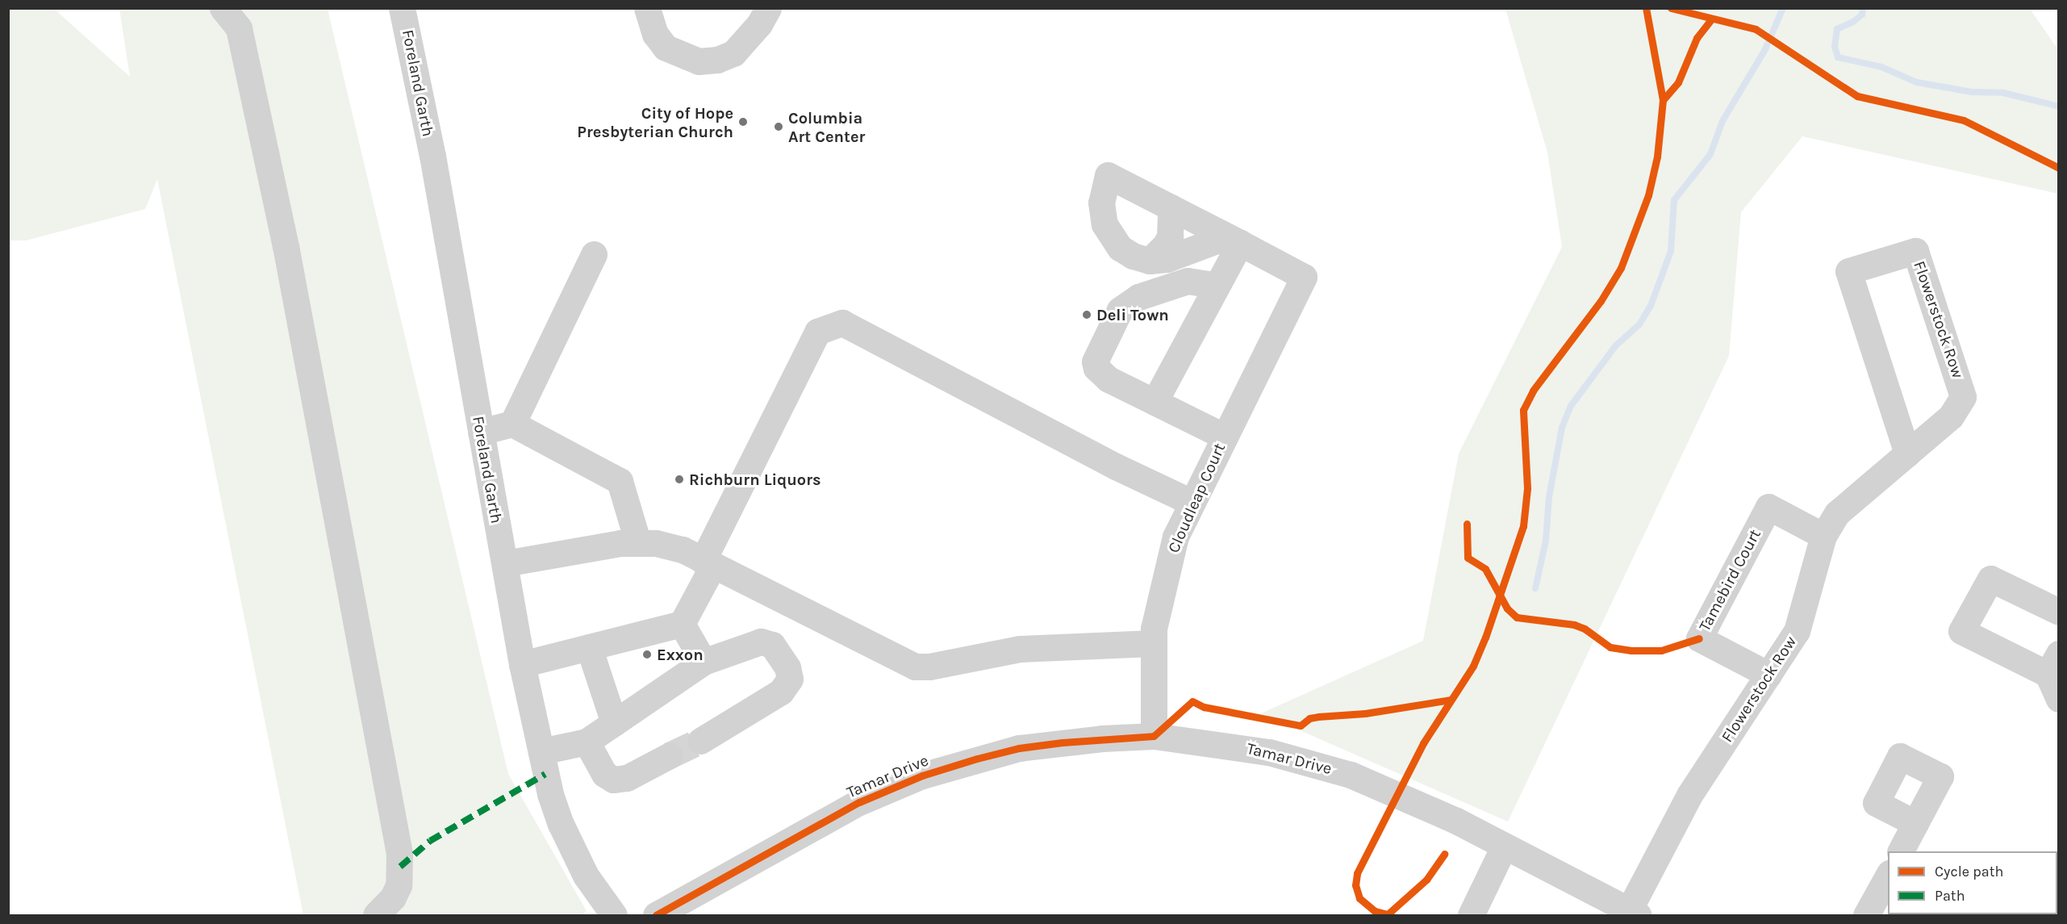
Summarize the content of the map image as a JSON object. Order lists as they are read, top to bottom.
{
  "streets": {
    "street": [
      "Foreland Garth",
      "Flowerstock Row",
      "Cloudleap Court",
      "Tamebird Court",
      "Tamar Drive"
    ]
  },
  "crossings": [
    ["Flowerstock Row", "Tamebird Court"],
    ["Flowerstock Row", "Tamar Drive"],
    ["Cloudleap Court", "Tamar Drive"]
  ],
  "places": [
    "City of Hope Presbyterian Church",
    "Columbia Art Center",
    "Deli Town",
    "Richburn Liquors",
    "Exxon"
  ],
  "legend": ["Cycle path", "Path"]
}
